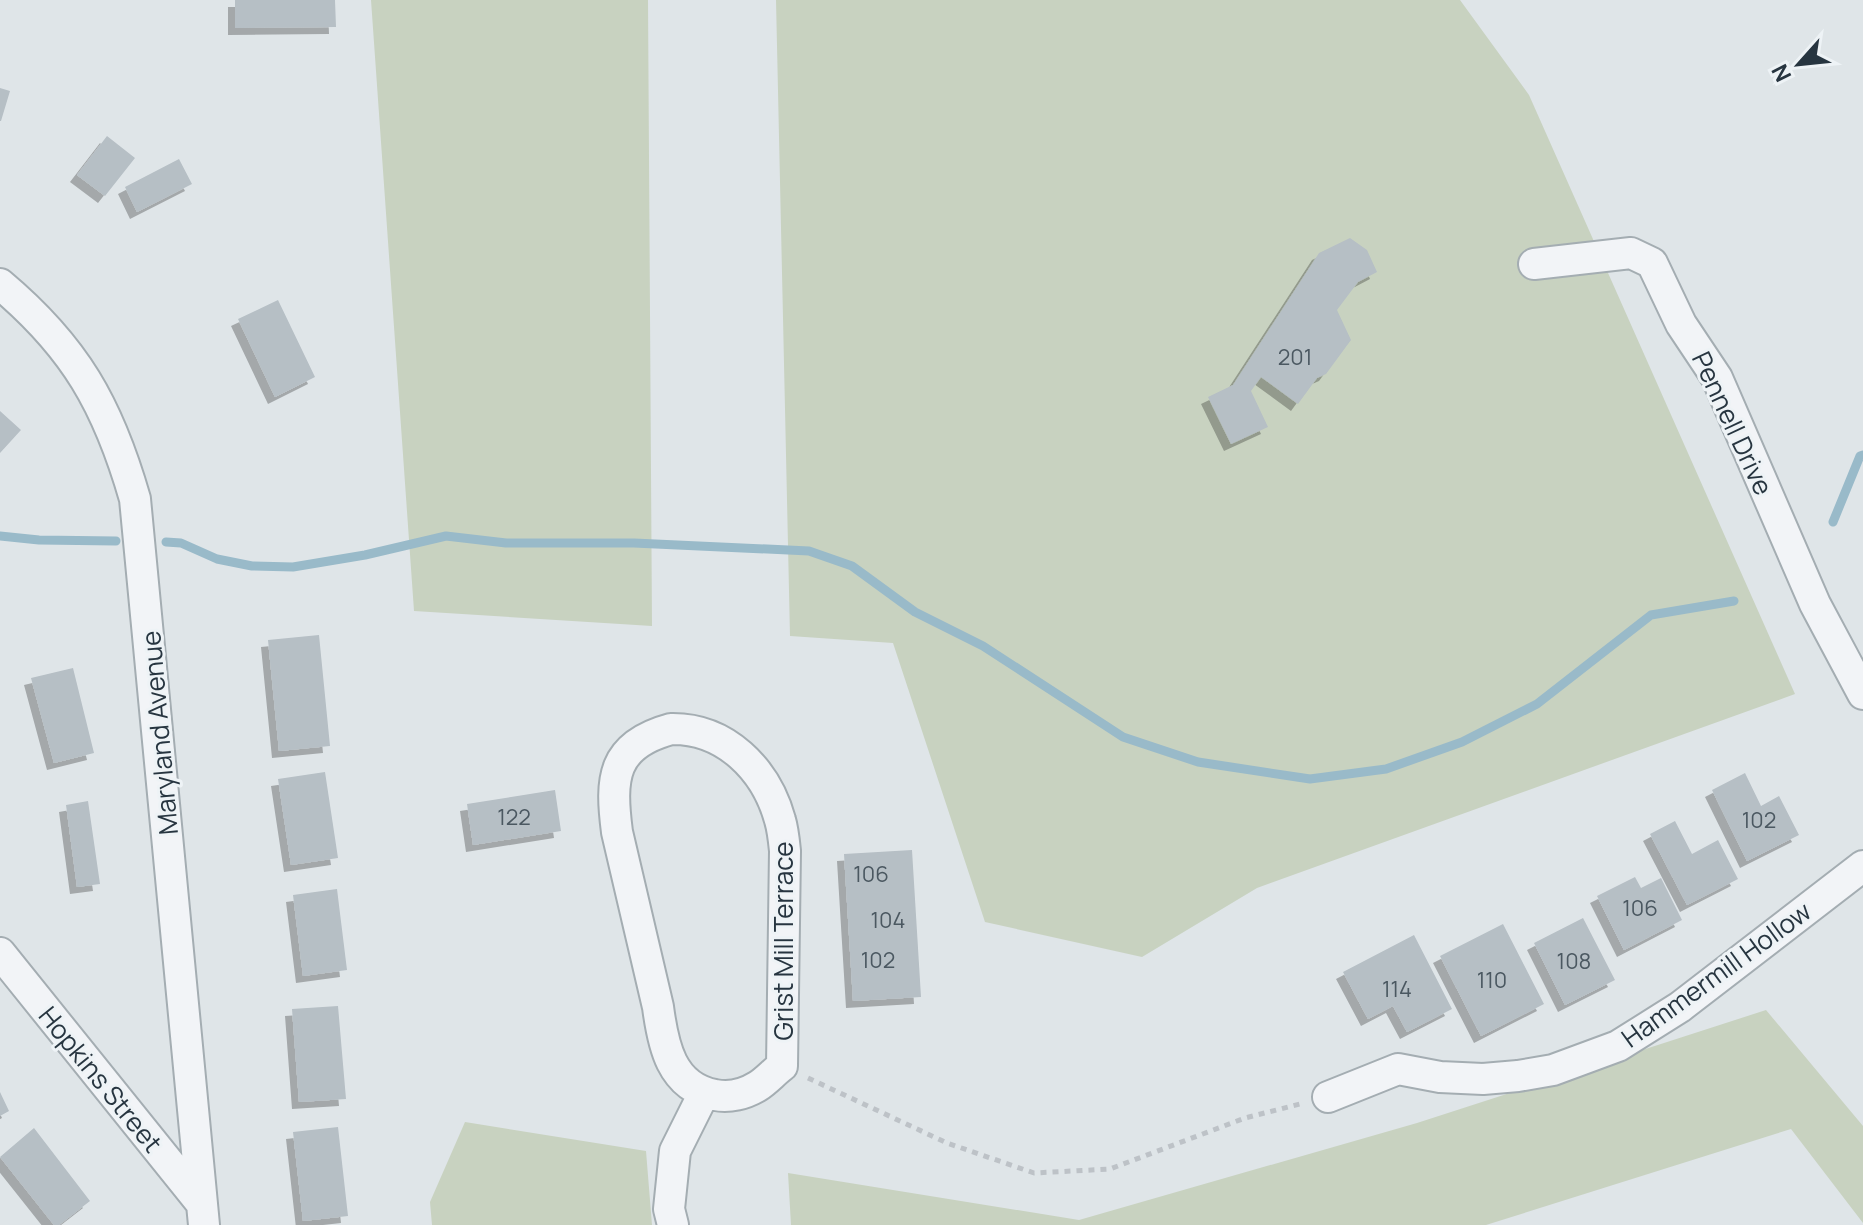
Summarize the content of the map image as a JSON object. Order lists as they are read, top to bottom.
{
  "streets": {
    "street": [
      "Pennell Drive",
      "Maryland Avenue",
      "Grist Mill Terrace",
      "Hammermill Hollow",
      "Hopkins Street"
    ]
  },
  "crossings": [
    ["Maryland Avenue", "Hopkins Street"]
  ],
  "house_numbers": [
    "201",
    "122",
    "102",
    "106",
    "106",
    "104",
    "102",
    "108",
    "110",
    "114"
  ],
  "north": "bottom left"
}
